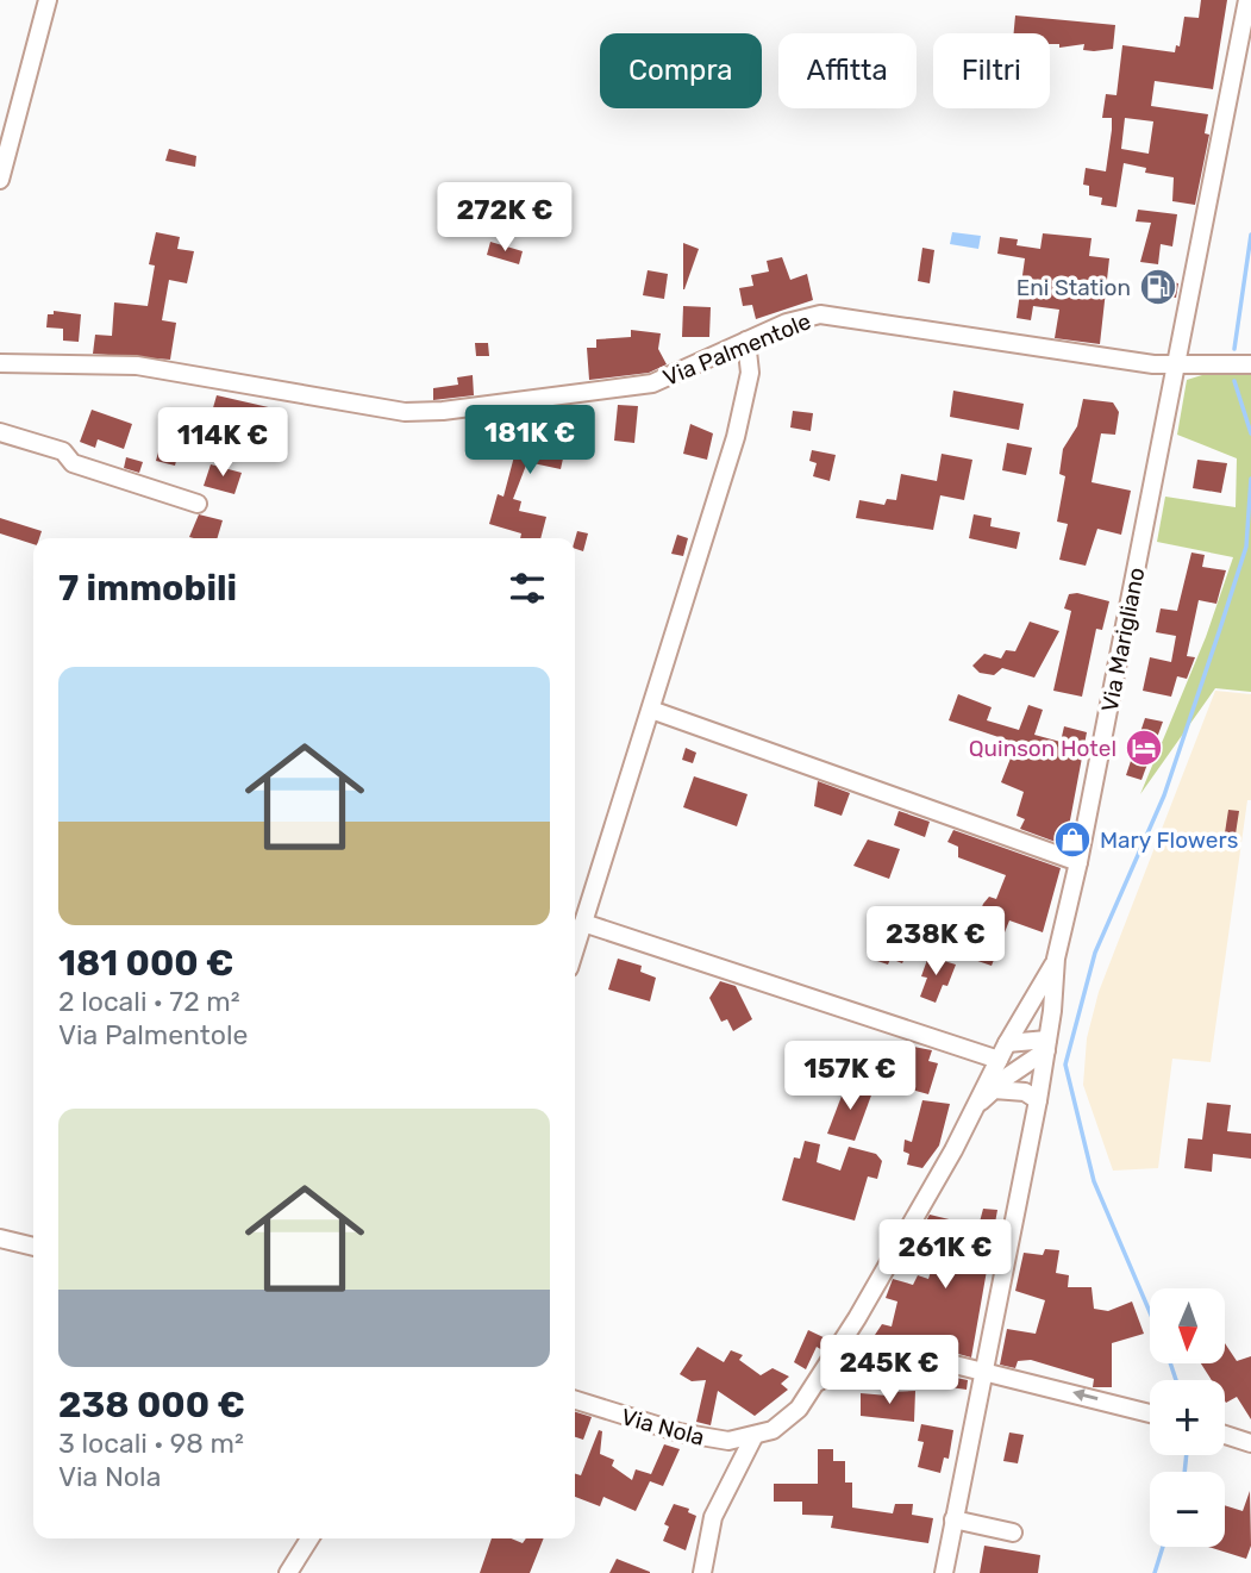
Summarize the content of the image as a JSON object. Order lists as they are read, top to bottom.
{
  "streets": {
    "street": ["Via Palmentole", "Via Marigliano", "Via Nola"]
  },
  "crossings": [
    ["Via Palmentole", "Via Marigliano"],
    ["Via Marigliano", "Via Nola"]
  ],
  "places": {
    "fuel station": ["Eni Station"],
    "hotel": ["Quinson Hotel"],
    "shop": ["Mary Flowers"]
  },
  "north": "bottom",
  "page": {
    "chip": ["Compra", "Affitta", "Filtri"],
    "price": [
      "272K €",
      "181K €",
      "114K €",
      "238K €",
      "157K €",
      "261K €",
      "245K €"
    ],
    "heading": "7 immobili",
    "list": [
      {
        "name": "181 000 €",
        "note": "2 locali · 72 m² · Via Palmentole"
      },
      {
        "name": "238 000 €",
        "note": "3 locali · 98 m² · Via Nola"
      }
    ],
    "map_buttons": ["+", "−"]
  }
}
